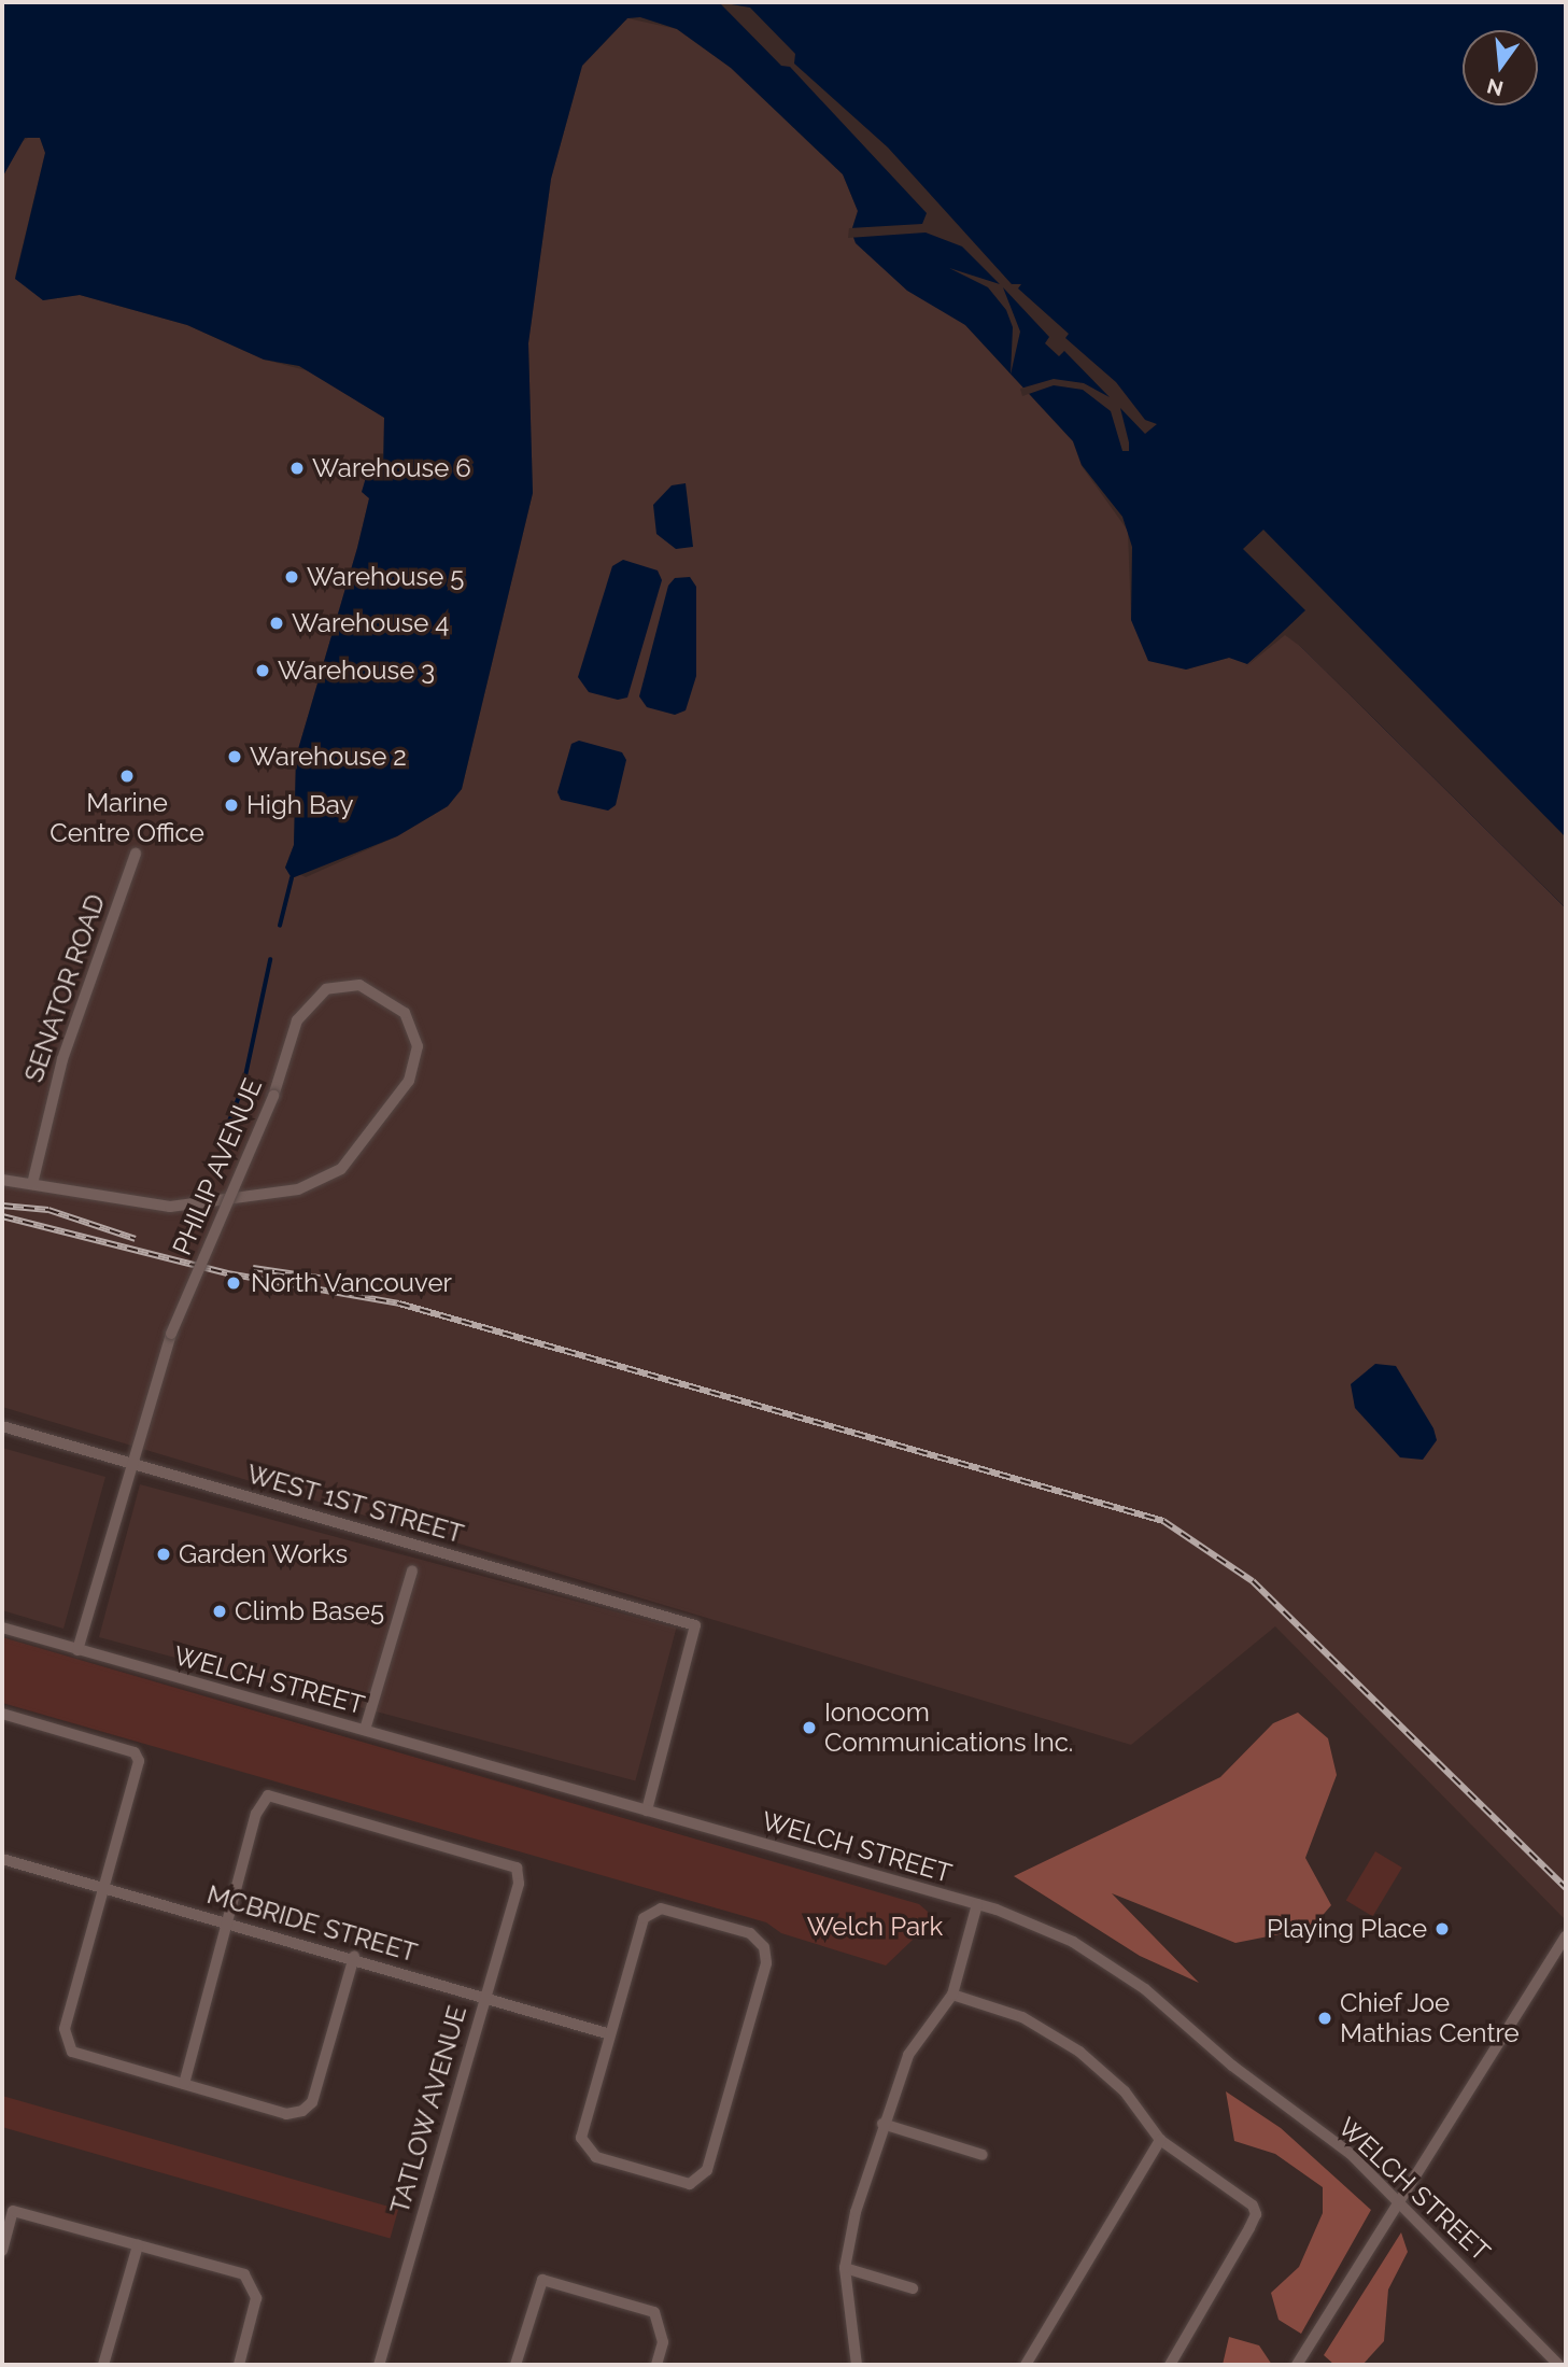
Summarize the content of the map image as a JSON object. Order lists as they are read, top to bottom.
{
  "streets": {
    "street": [
      "SENATOR ROAD",
      "PHILIP AVENUE",
      "WEST 1ST STREET",
      "WELCH STREET",
      "MCBRIDE STREET",
      "TATLOW AVENUE"
    ]
  },
  "crossings": [
    ["SENATOR ROAD", "PHILIP AVENUE"],
    ["PHILIP AVENUE", "WEST 1ST STREET"],
    ["PHILIP AVENUE", "WELCH STREET"],
    ["WEST 1ST STREET", "WELCH STREET"],
    ["MCBRIDE STREET", "TATLOW AVENUE"]
  ],
  "parks": ["Welch Park"],
  "places": [
    "Warehouse 6",
    "Warehouse 5",
    "Warehouse 4",
    "Warehouse 3",
    "Warehouse 2",
    "Marine Centre Office",
    "High Bay",
    "North Vancouver",
    "Garden Works",
    "Climb Base5",
    "Ionocom Communications Inc.",
    "Playing Place",
    "Chief Joe Mathias Centre"
  ],
  "north": "bottom"
}
